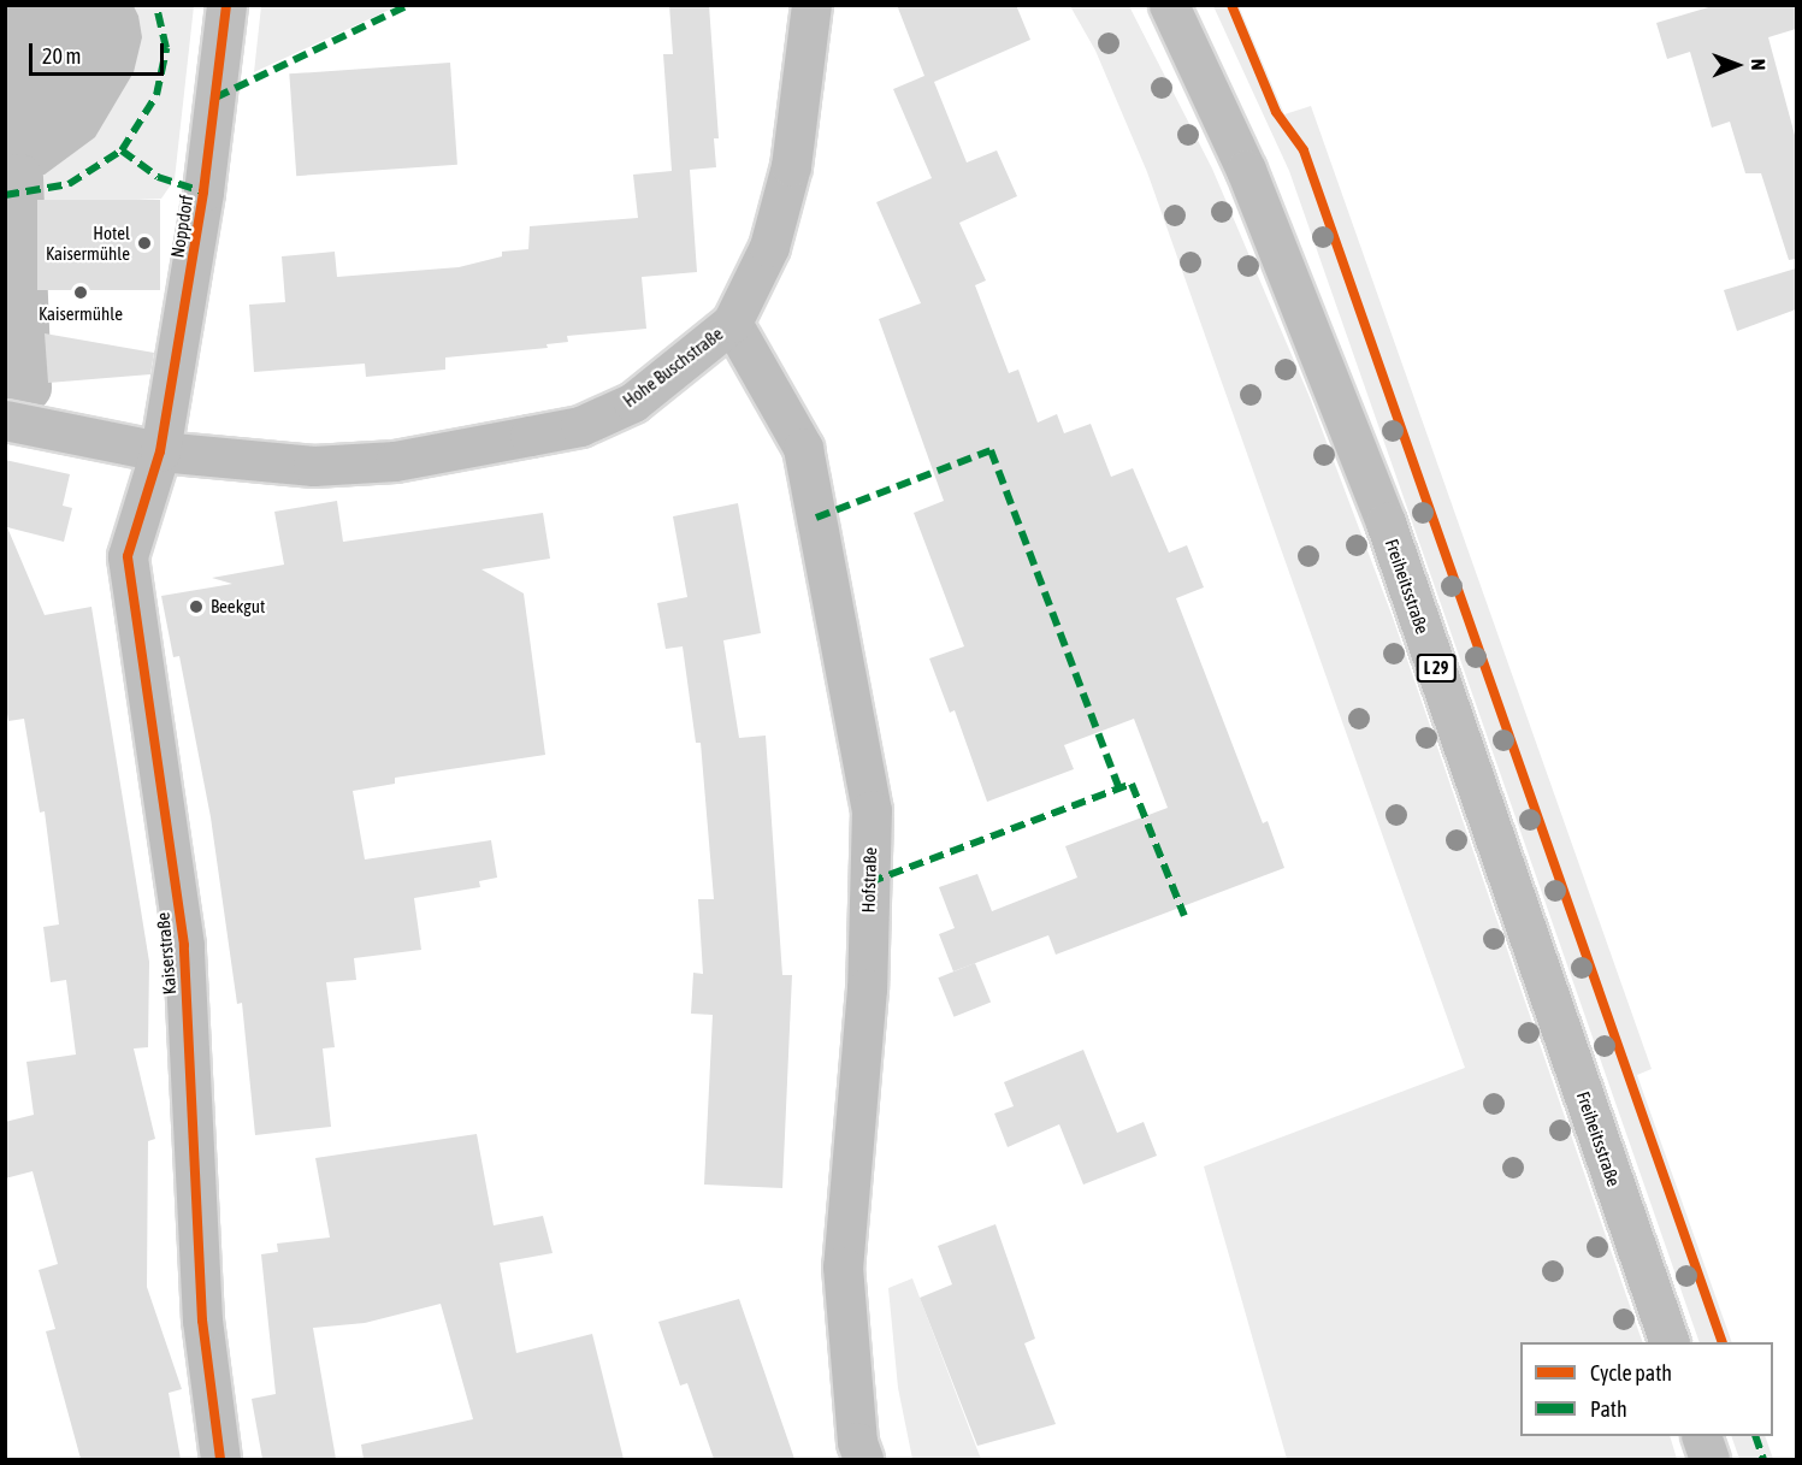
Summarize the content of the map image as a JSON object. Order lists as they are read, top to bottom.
{
  "streets": {
    "street": [
      "Noppdorf",
      "Hohe Buschstraße",
      "Freiheitsstraße",
      "L 29",
      "Hofstraße",
      "Kaiserstraße"
    ]
  },
  "crossings": [
    ["Noppdorf", "Hohe Buschstraße"],
    ["Noppdorf", "Kaiserstraße"],
    ["Hohe Buschstraße", "Hofstraße"],
    ["Hohe Buschstraße", "Kaiserstraße"]
  ],
  "places": ["Hotel Kaisermühle", "Kaisermühle", "Beekgut"],
  "legend": ["Cycle path", "Path"],
  "scale_bar": "20 m",
  "north": "right"
}
